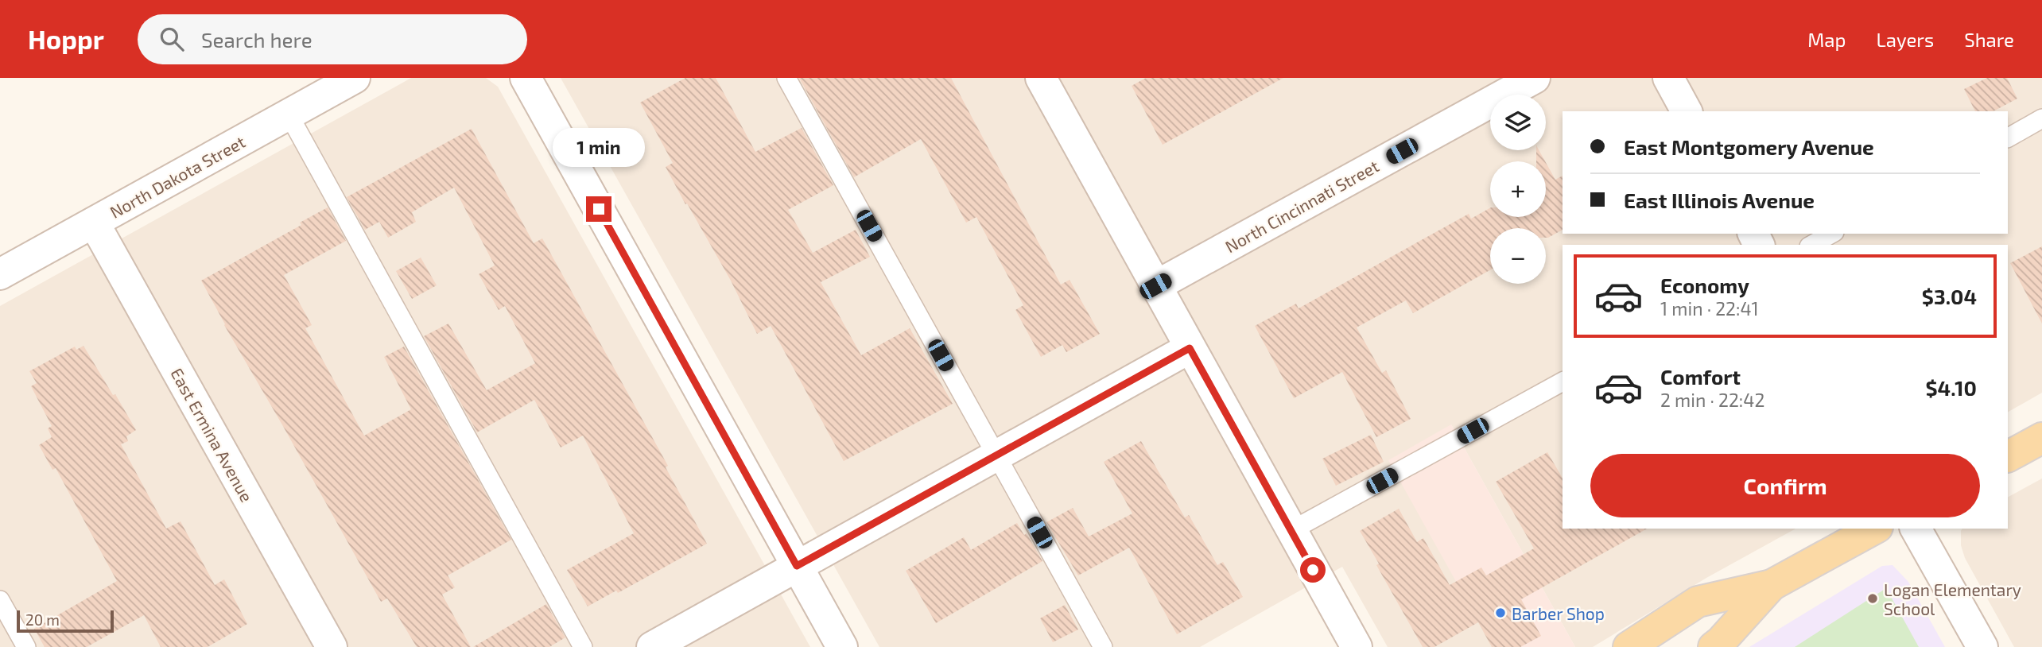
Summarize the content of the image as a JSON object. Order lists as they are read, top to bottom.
{
  "streets": {
    "street": ["North Dakota Street", "North Cincinnati Street", "East Ermina Avenue"]
  },
  "crossings": [
    ["North Dakota Street", "East Ermina Avenue"]
  ],
  "places": ["Logan Elementary School", "Barber Shop"],
  "scale_bar": "20 m",
  "page": {
    "header": "Hoppr",
    "search": "Search here",
    "nav": ["Map", "Layers", "Share"],
    "map_buttons": ["+", "−"],
    "banner": ["East Montgomery Avenue", "East Illinois Avenue"],
    "bubble": "1 min",
    "list": [
      {
        "name": "Economy",
        "note": "1 min · 22:41",
        "value": "$3.04"
      },
      {
        "name": "Comfort",
        "note": "2 min · 22:42",
        "value": "$4.10"
      }
    ],
    "buttons": "Confirm",
    "scale": "20 m"
  }
}
